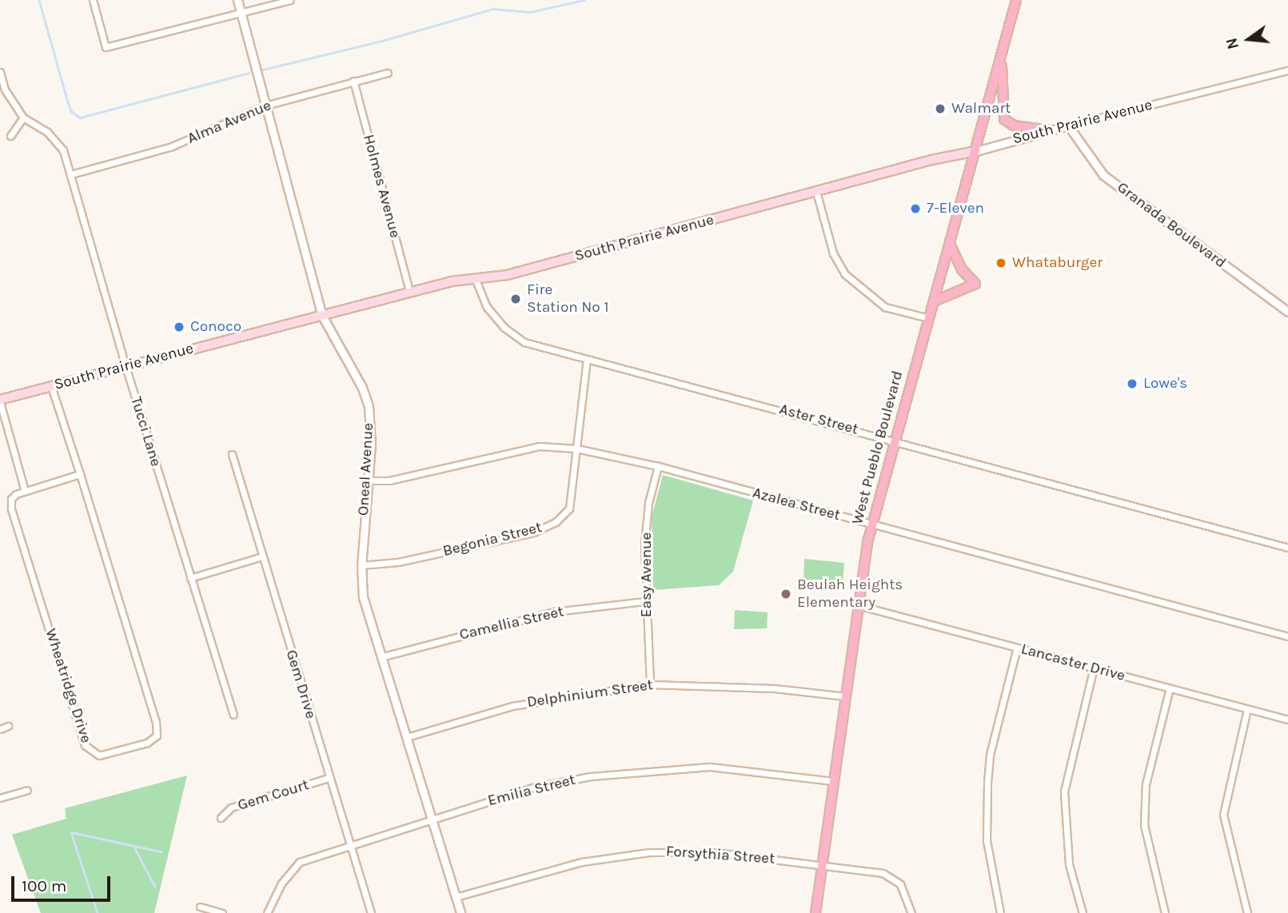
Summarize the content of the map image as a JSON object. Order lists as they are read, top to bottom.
{
  "streets": {
    "main road": ["South Prairie Avenue", "West Pueblo Boulevard"],
    "street": [
      "Alma Avenue",
      "Holmes Avenue",
      "Granada Boulevard",
      "Aster Street",
      "Tucci Lane",
      "Oneal Avenue",
      "Azalea Street",
      "Begonia Street",
      "Easy Avenue",
      "Camellia Street",
      "Lancaster Drive",
      "Gem Drive",
      "Wheatridge Drive",
      "Delphinium Street",
      "Emilia Street",
      "Gem Court",
      "Forsythia Street"
    ]
  },
  "crossings": [
    ["Alma Avenue", "Holmes Avenue"],
    ["Alma Avenue", "Tucci Lane"],
    ["Alma Avenue", "Oneal Avenue"],
    ["South Prairie Avenue", "Holmes Avenue"],
    ["South Prairie Avenue", "Granada Boulevard"],
    ["South Prairie Avenue", "Aster Street"],
    ["South Prairie Avenue", "Tucci Lane"],
    ["South Prairie Avenue", "West Pueblo Boulevard"],
    ["South Prairie Avenue", "Oneal Avenue"],
    ["South Prairie Avenue", "Wheatridge Drive"],
    ["Aster Street", "West Pueblo Boulevard"],
    ["Aster Street", "Begonia Street"],
    ["West Pueblo Boulevard", "Azalea Street"],
    ["West Pueblo Boulevard", "Lancaster Drive"],
    ["West Pueblo Boulevard", "Delphinium Street"],
    ["West Pueblo Boulevard", "Emilia Street"],
    ["West Pueblo Boulevard", "Forsythia Street"],
    ["Oneal Avenue", "Azalea Street"],
    ["Oneal Avenue", "Begonia Street"],
    ["Oneal Avenue", "Camellia Street"],
    ["Oneal Avenue", "Delphinium Street"],
    ["Oneal Avenue", "Emilia Street"],
    ["Oneal Avenue", "Forsythia Street"],
    ["Azalea Street", "Begonia Street"],
    ["Azalea Street", "Easy Avenue"],
    ["Easy Avenue", "Camellia Street"],
    ["Easy Avenue", "Delphinium Street"],
    ["Gem Drive", "Emilia Street"],
    ["Gem Drive", "Gem Court"]
  ],
  "places": [
    "Walmart",
    "7-Eleven",
    "Whataburger",
    "Fire Station No 1",
    "Conoco",
    "Lowe's",
    "Beulah Heights Elementary"
  ],
  "scale_bar": "100 m",
  "north": "left"
}
